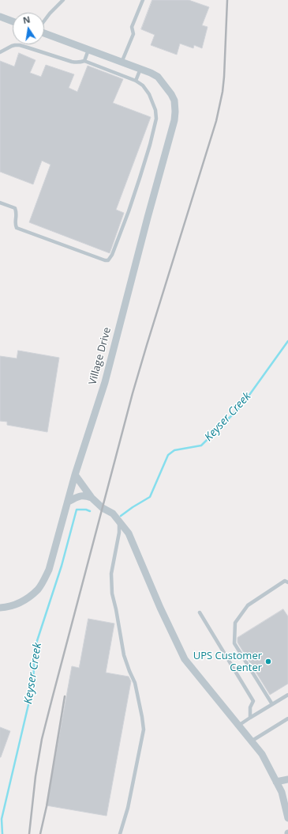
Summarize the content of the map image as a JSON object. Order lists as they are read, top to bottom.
{
  "streets": {
    "street": ["Village Drive"]
  },
  "water": ["Keyser Creek"],
  "places": ["UPS Customer Center"],
  "north": "top"
}
